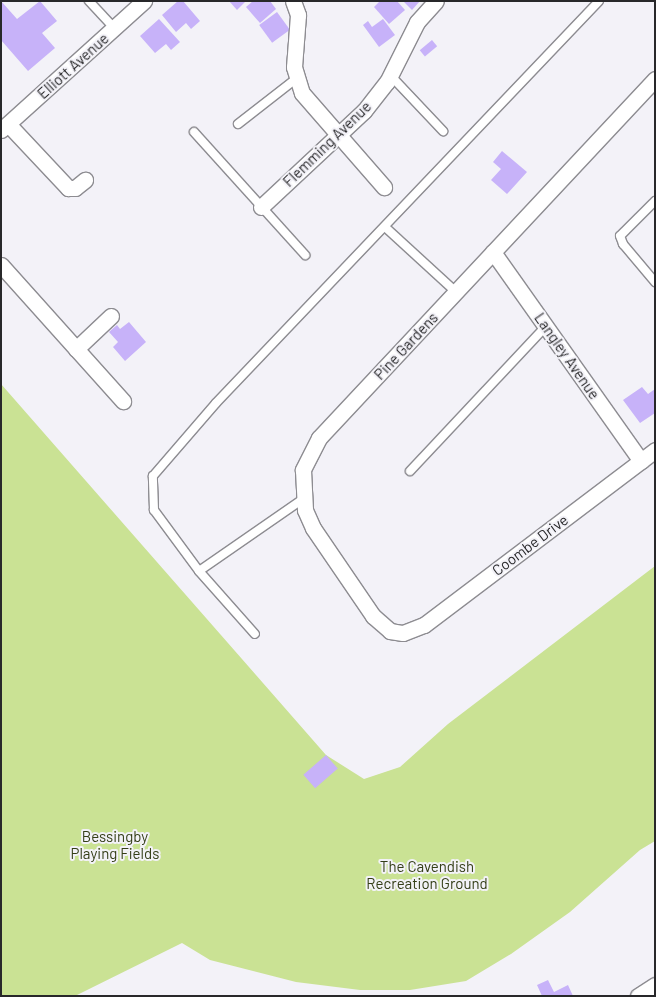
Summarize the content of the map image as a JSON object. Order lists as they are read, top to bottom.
{
  "streets": {
    "street": [
      "Elliott Avenue",
      "Flemming Avenue",
      "Pine Gardens",
      "Langley Avenue",
      "Coombe Drive"
    ]
  },
  "crossings": [
    ["Pine Gardens", "Langley Avenue"],
    ["Pine Gardens", "Coombe Drive"],
    ["Langley Avenue", "Coombe Drive"]
  ],
  "parks": ["Bessingby Playing Fields", "The Cavendish Recreation Ground"]
}
